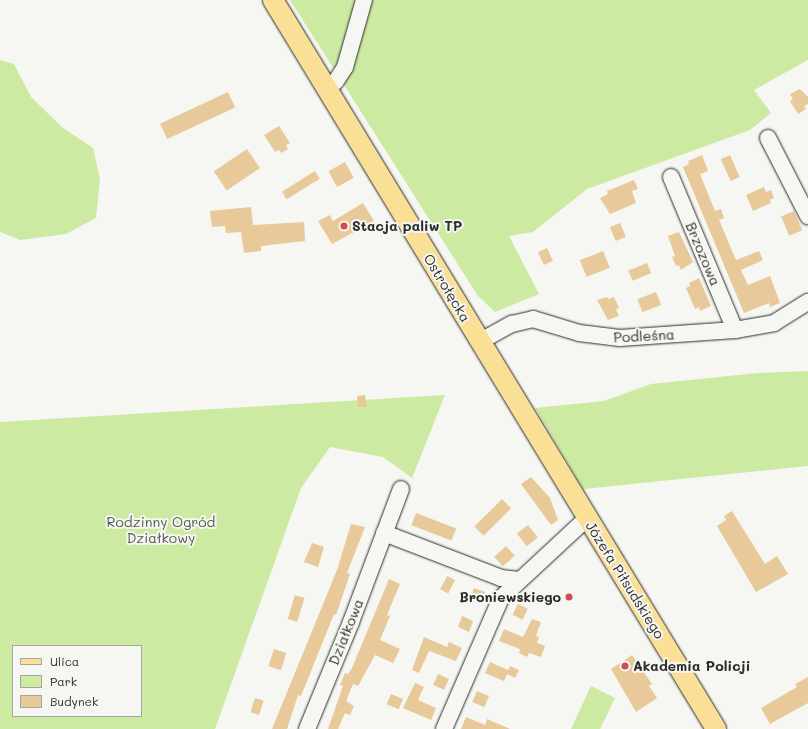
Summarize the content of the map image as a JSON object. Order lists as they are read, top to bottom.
{
  "streets": {
    "main road": ["Ostrołęcka", "Józefa Piłsudskiego"],
    "street": ["Brzozowa", "Podleśna", "Działkowa"]
  },
  "crossings": [
    ["Brzozowa", "Podleśna"],
    ["Ostrołęcka", "Podleśna"],
    ["Ostrołęcka", "Józefa Piłsudskiego"]
  ],
  "parks": ["Rodzinny Ogród Działkowy"],
  "places": ["Stacja paliw TP", "Broniewskiego", "Akademia Policji"],
  "legend": ["Ulica", "Park", "Budynek"]
}
